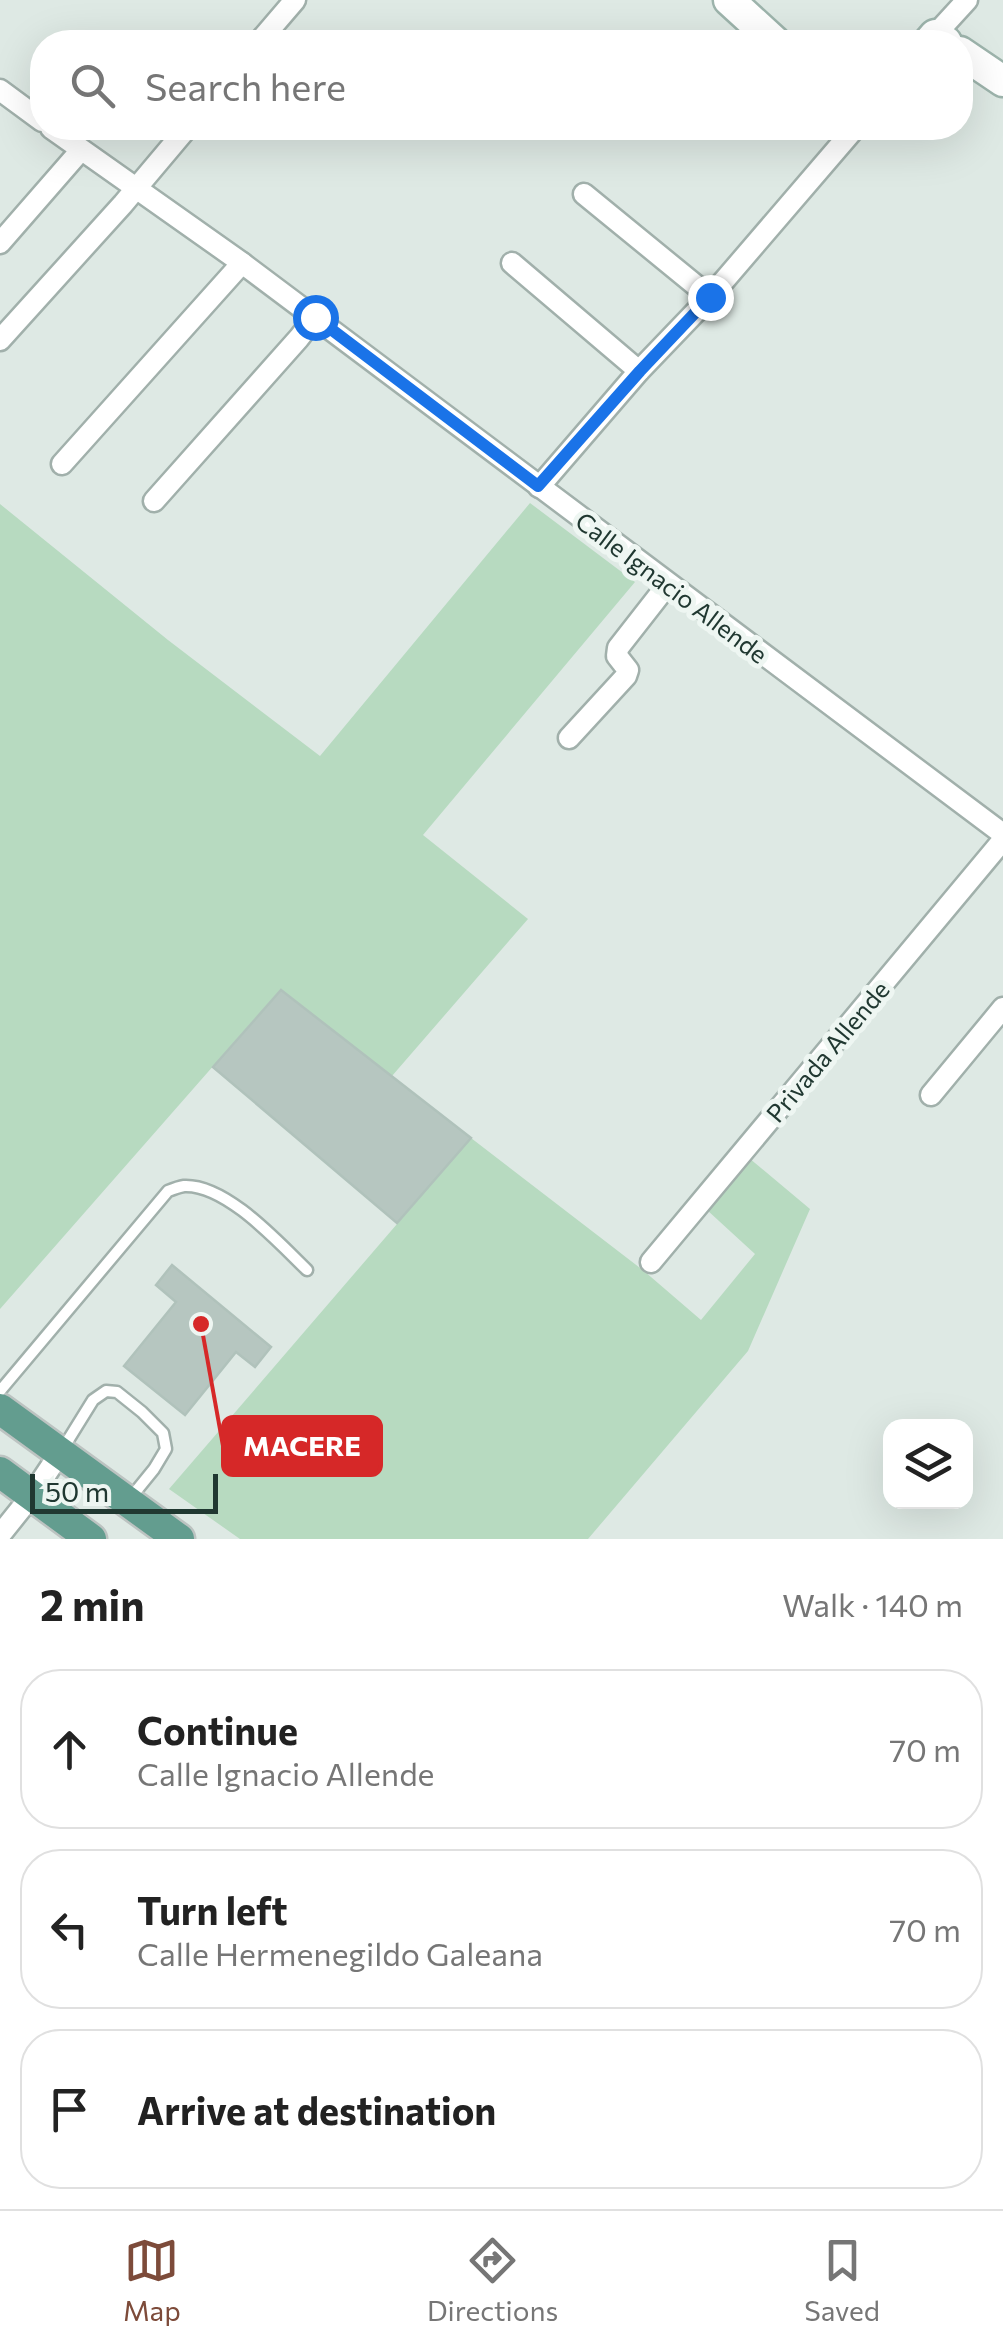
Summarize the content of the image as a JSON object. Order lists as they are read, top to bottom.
{
  "streets": {
    "street": ["Calle Ignacio Allende", "Privada Allende"]
  },
  "crossings": [
    ["Calle Ignacio Allende", "Privada Allende"]
  ],
  "places": ["MACERE"],
  "scale_bar": "50 m",
  "page": {
    "search": "Search here",
    "scale": "50 m",
    "heading": ["2 min", "Walk · 140 m"],
    "list": [
      ["Continue", "Calle Ignacio Allende", "70 m"],
      ["Turn left", "Calle Hermenegildo Galeana", "70 m"],
      "Arrive at destination"
    ],
    "nav": ["Map", "Directions", "Saved"]
  }
}
